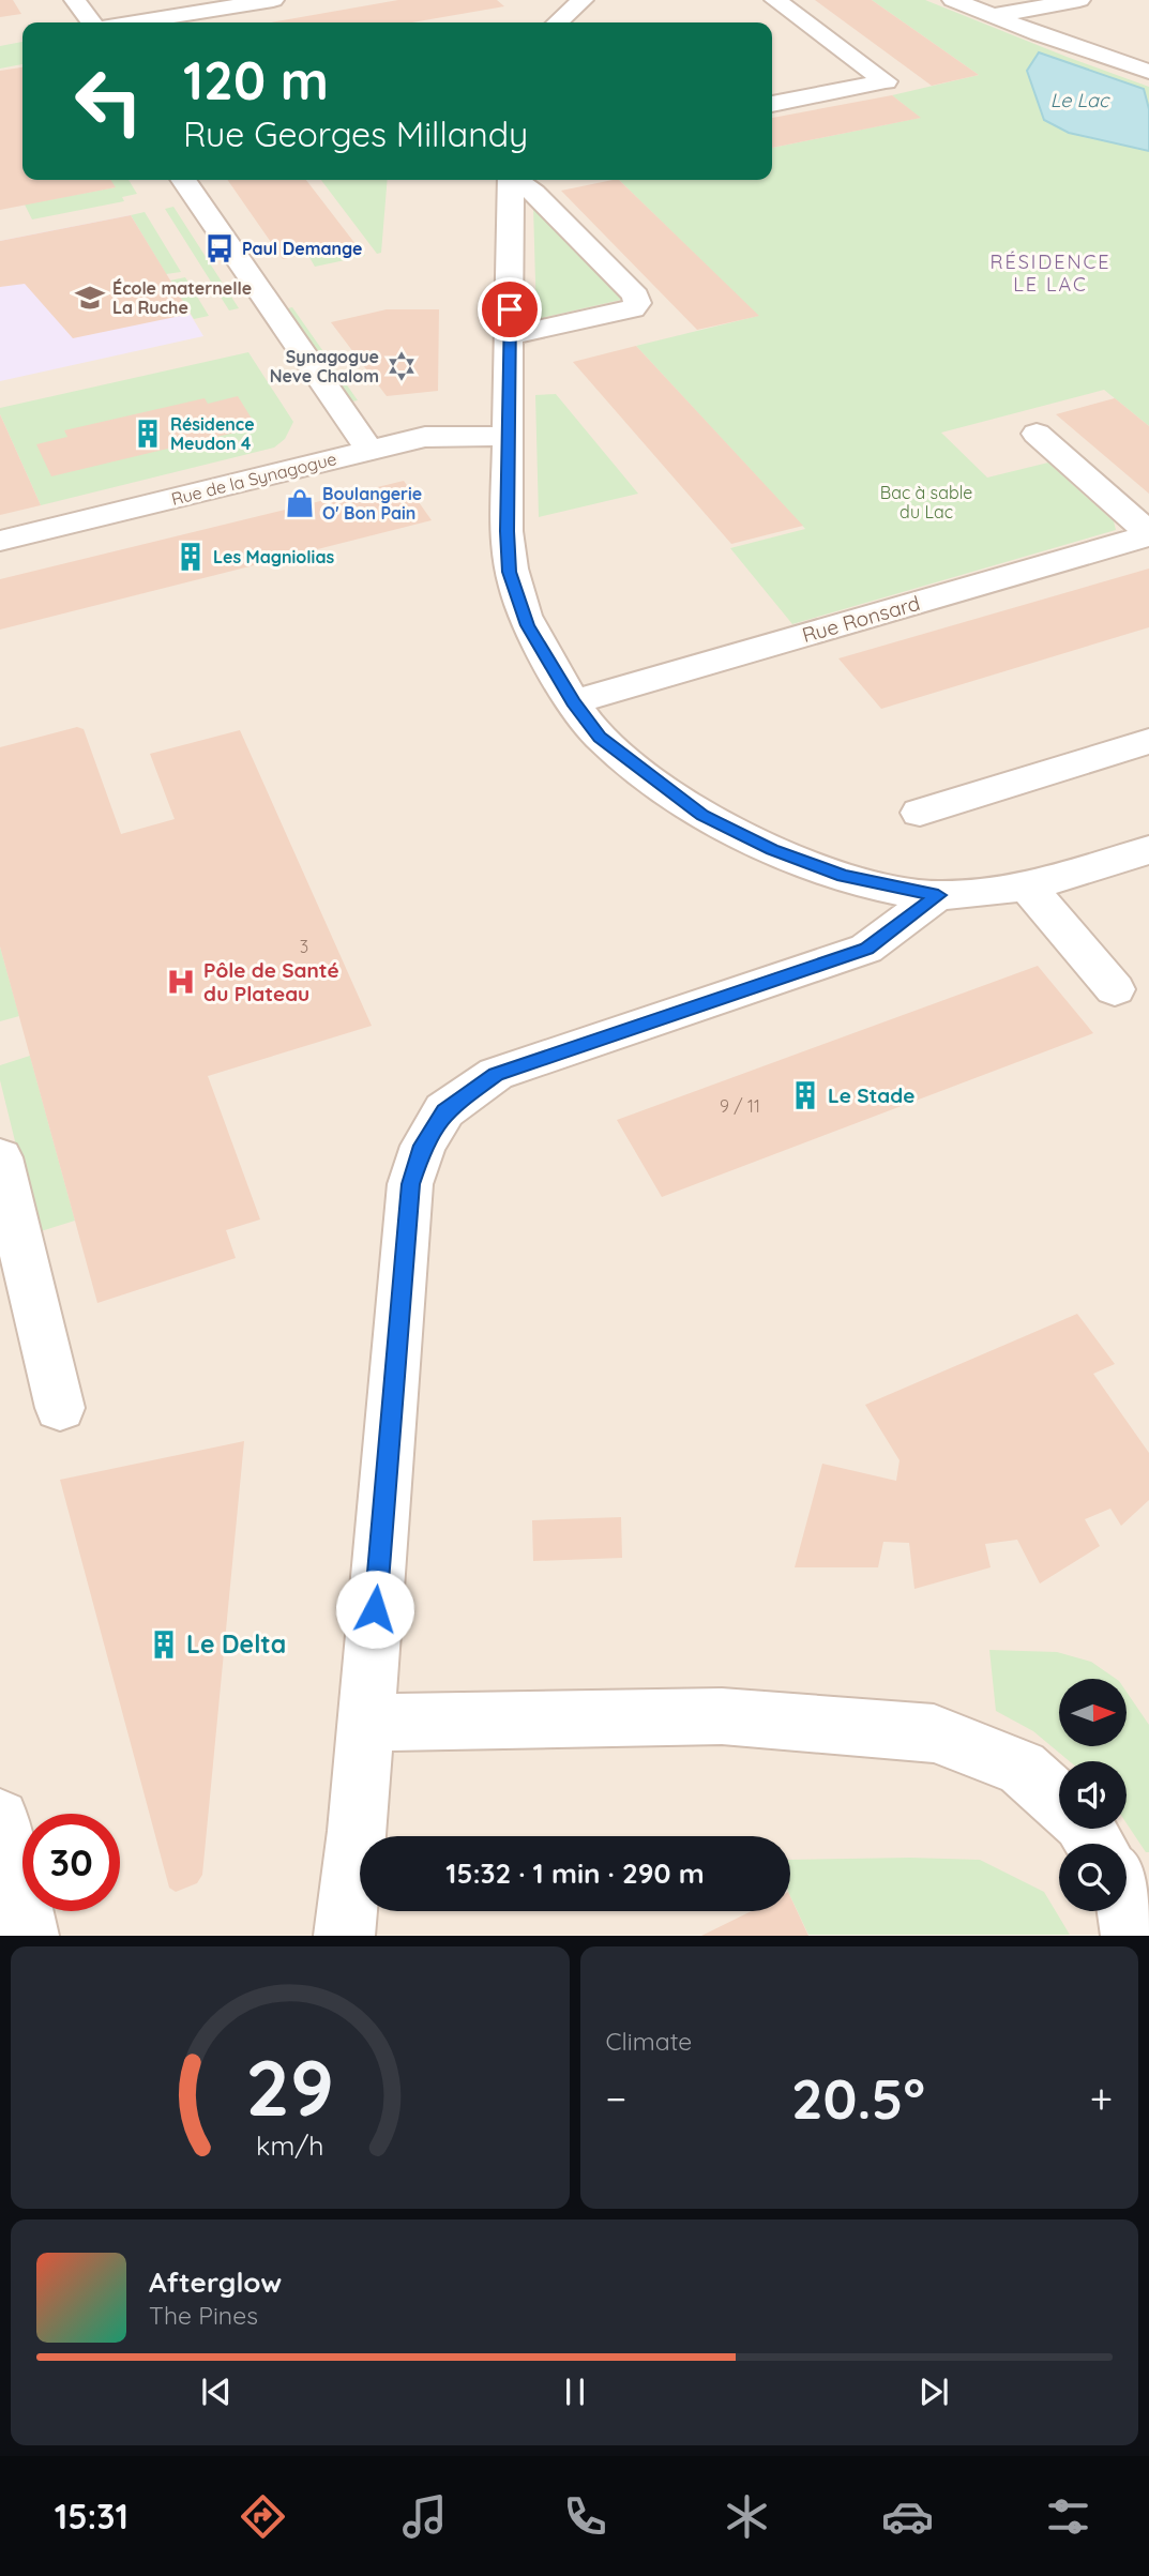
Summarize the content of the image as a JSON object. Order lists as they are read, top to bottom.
{
  "streets": {
    "street": ["Rue de la Synagogue", "Rue Ronsard"]
  },
  "districts": ["RÉSIDENCE LE LAC"],
  "water": ["Le Lac"],
  "parks": ["Bac à sable du Lac"],
  "places": {
    "bus stop": ["Paul Demange"],
    "school or university": ["École maternelle La Ruche"],
    "synagogue": ["Synagogue Neve Chalom"],
    "building": [
      "Résidence Meudon 4",
      "Les Magniolias",
      "Le Stade",
      "Le Delta"
    ],
    "shop": ["Boulangerie O' Bon Pain"],
    "hospital": ["Pôle de Santé du Plateau"]
  },
  "house_numbers": ["3", "9 / 11"],
  "north": "right",
  "page": {
    "turn": ["120 m", "Rue Georges Millandy"],
    "limit": "30",
    "trip": "15:32 · 1 min · 290 m",
    "tile": "Climate",
    "heat": ["−", "20.5°", "+"],
    "song": ["Afterglow", "The Pines"],
    "tabs": "15:31",
    "gauge": ["29", "km/h"]
  }
}
